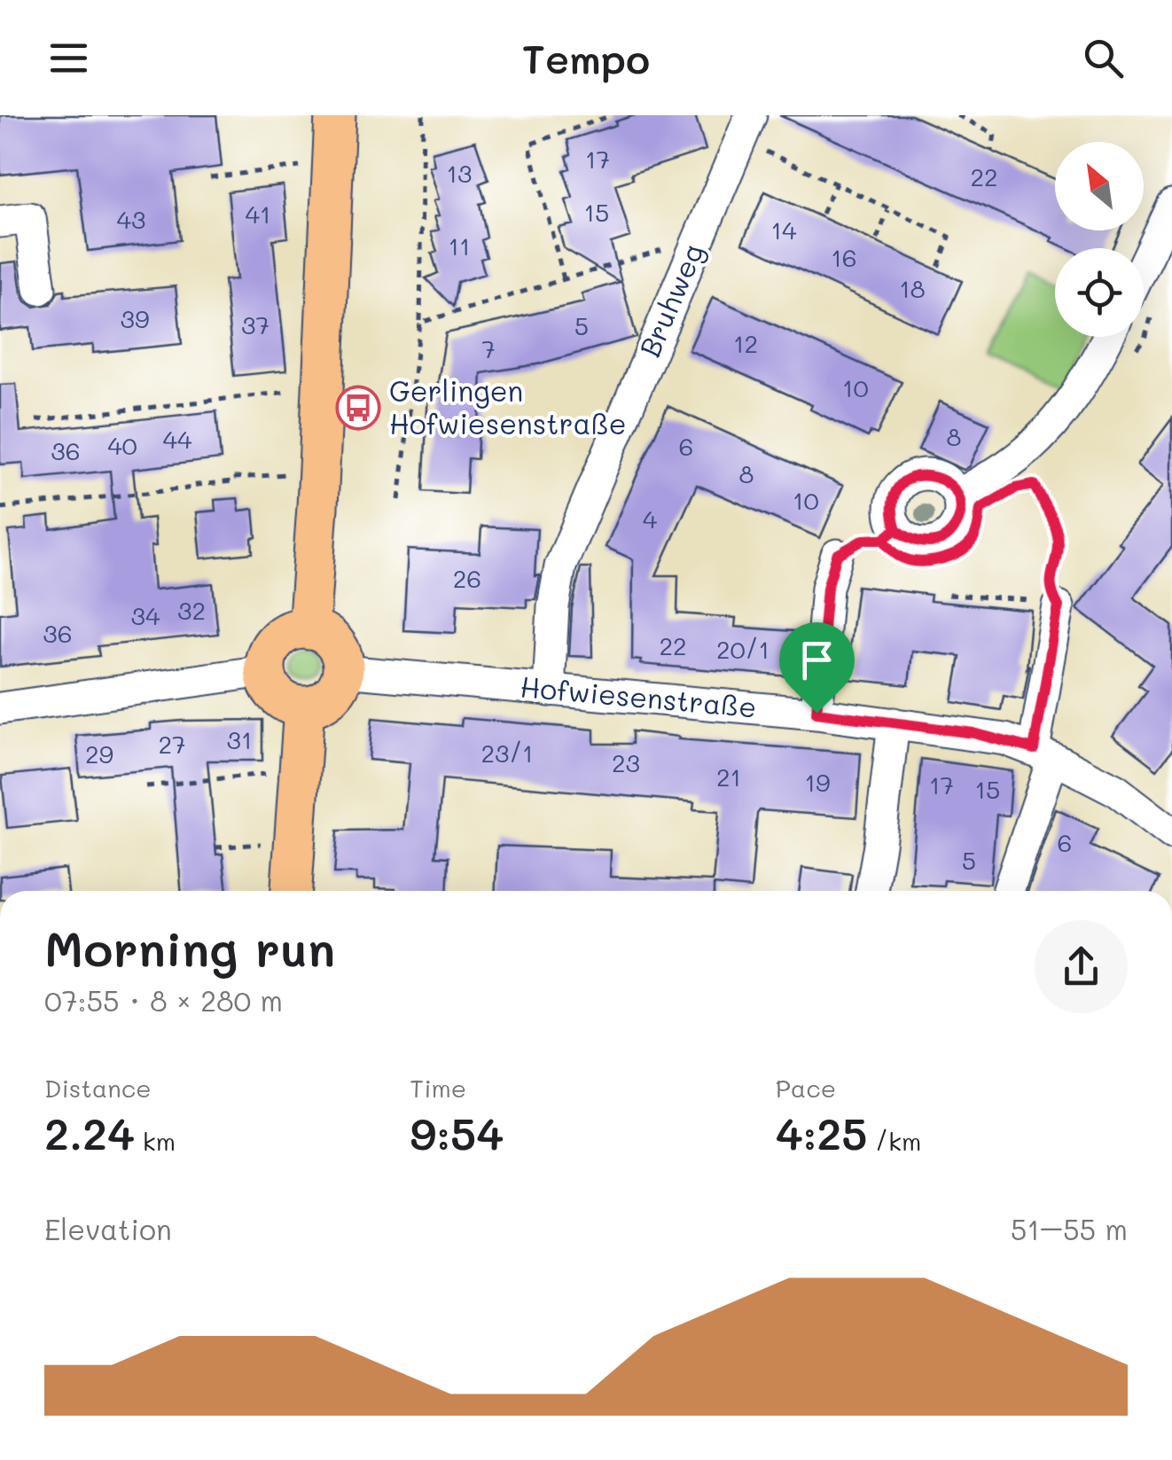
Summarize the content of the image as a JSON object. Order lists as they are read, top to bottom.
{
  "streets": {
    "street": ["Bruhweg", "Hofwiesenstraße"]
  },
  "crossings": [
    ["Bruhweg", "Hofwiesenstraße"]
  ],
  "places": {
    "bus stop": ["Gerlingen Hofwiesenstraße"]
  },
  "house_numbers": [
    "17",
    "13",
    "22",
    "15",
    "41",
    "43",
    "14",
    "11",
    "16",
    "18",
    "39",
    "37",
    "5",
    "12",
    "7",
    "10",
    "8",
    "44",
    "40",
    "6",
    "36",
    "8",
    "10",
    "4",
    "26",
    "32",
    "34",
    "36",
    "22",
    "20/1",
    "31",
    "27",
    "23/1",
    "29",
    "23",
    "21",
    "19",
    "17",
    "15",
    "6",
    "5"
  ],
  "north": "top left",
  "page": {
    "header": "Tempo",
    "heading": ["Morning run", "07:55 · 8 × 280 m"],
    "stats": [
      ["Distance", "2.24 km"],
      ["Time", "9:54"],
      ["Pace", "4:25 /km"]
    ],
    "chart": ["Elevation", "51–55 m"]
  }
}
